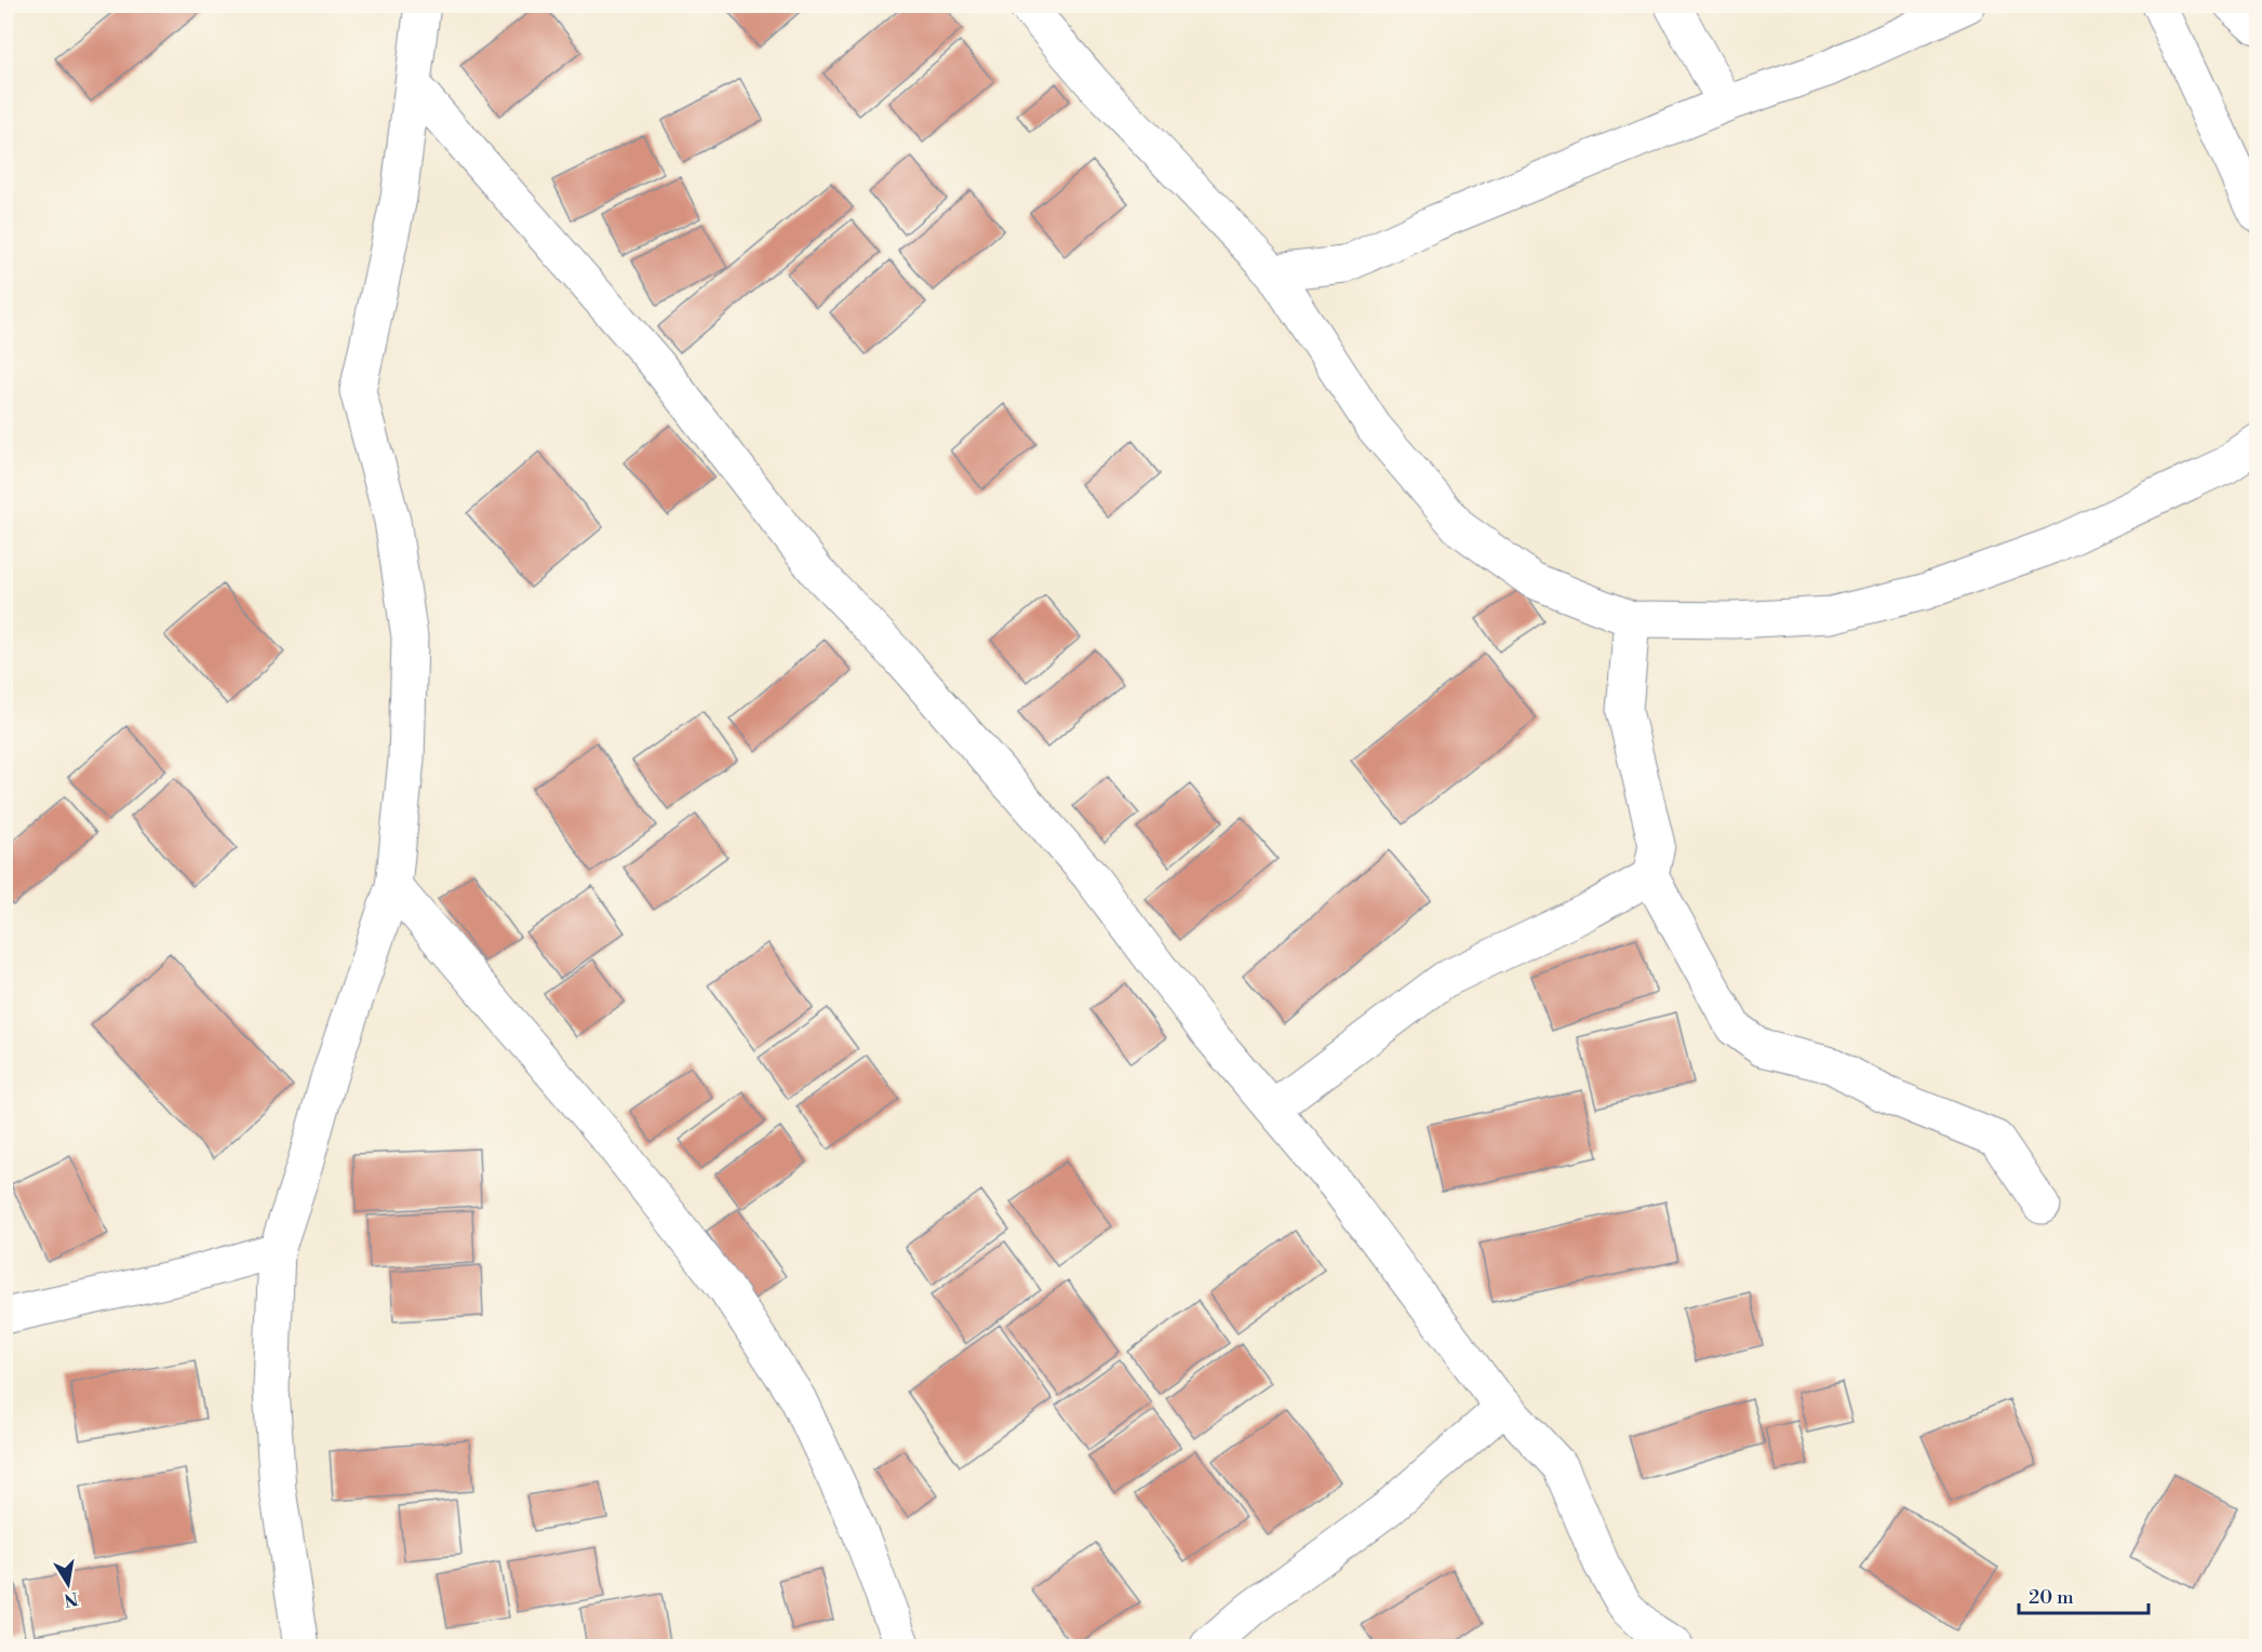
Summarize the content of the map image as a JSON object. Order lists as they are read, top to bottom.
{
  "scale_bar": "20 m",
  "north": "bottom"
}
